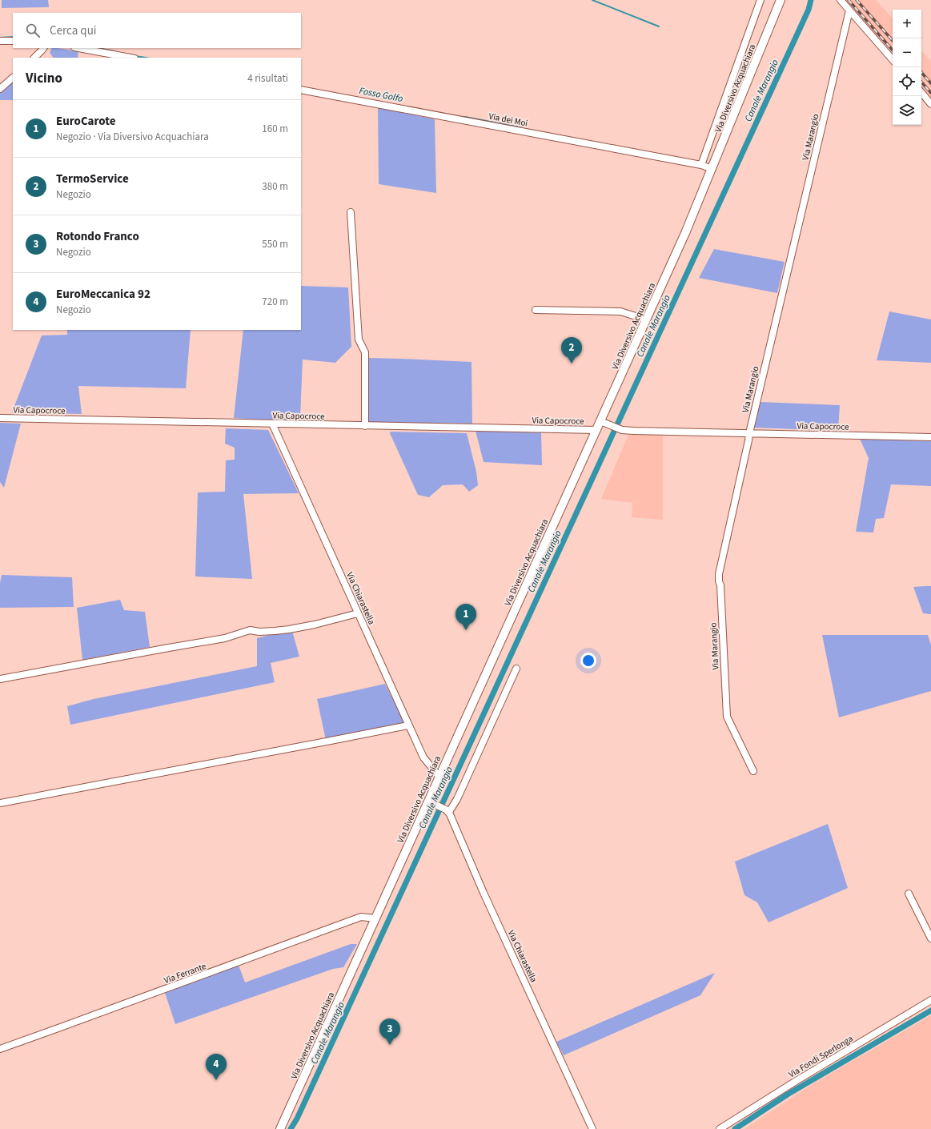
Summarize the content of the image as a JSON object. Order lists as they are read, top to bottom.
{
  "streets": {
    "main road": ["Via Diversivo Acquachiara"],
    "street": [
      "Via dei Moi",
      "Via Marangio",
      "Via Capocroce",
      "Via Chiarastella",
      "Via Ferrante",
      "Via Fondi Sperlonga"
    ]
  },
  "crossings": [
    ["Via Diversivo Acquachiara", "Via dei Moi"],
    ["Via Diversivo Acquachiara", "Via Capocroce"],
    ["Via Diversivo Acquachiara", "Via Chiarastella"],
    ["Via Diversivo Acquachiara", "Via Ferrante"],
    ["Via Marangio", "Via Capocroce"],
    ["Via Capocroce", "Via Chiarastella"]
  ],
  "water": ["Canale Marangio", "Fosso Golfo"],
  "page": {
    "map_buttons": ["+", "−"],
    "search": "Cerca qui",
    "heading": ["Vicino", "4 risultati"],
    "list": [
      {
        "mark": "1",
        "name": "EuroCarote",
        "note": "Negozio · Via Diversivo Acquachiara",
        "value": "160 m"
      },
      {
        "mark": "2",
        "name": "TermoService",
        "note": "Negozio",
        "value": "380 m"
      },
      {
        "mark": "3",
        "name": "Rotondo Franco",
        "note": "Negozio",
        "value": "550 m"
      },
      {
        "mark": "4",
        "name": "EuroMeccanica 92",
        "note": "Negozio",
        "value": "720 m"
      }
    ],
    "pins": [
      "2",
      "1",
      "3",
      "4"
    ]
  }
}
